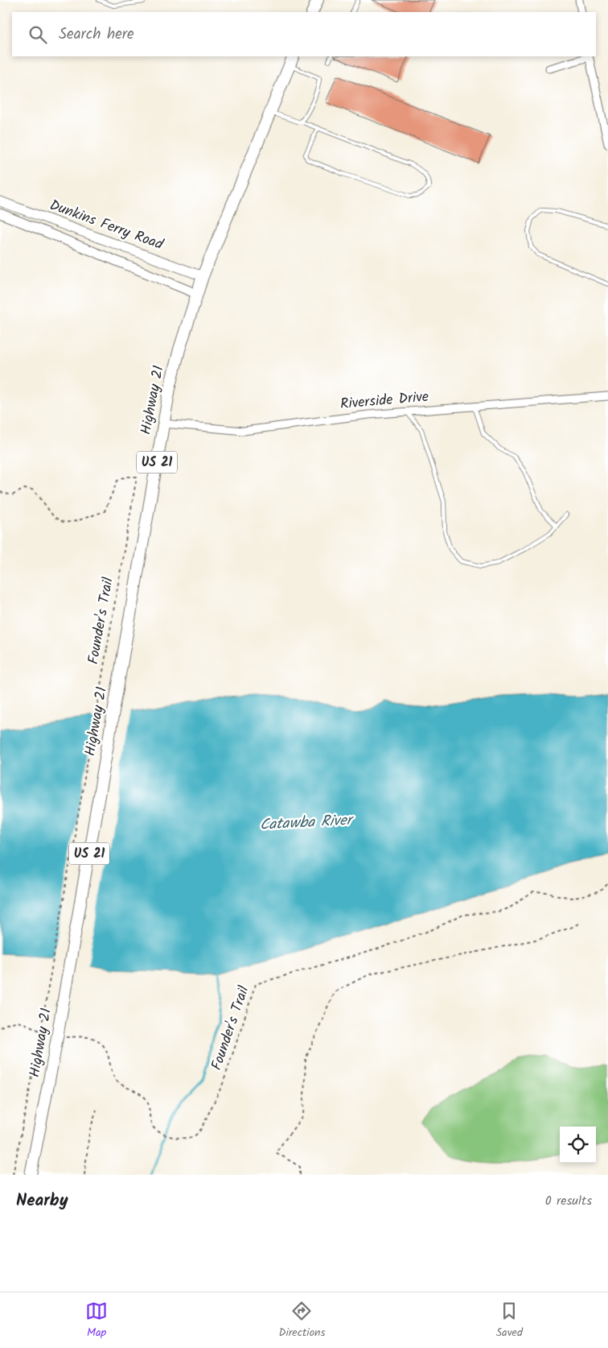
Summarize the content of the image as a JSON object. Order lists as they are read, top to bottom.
{
  "streets": {
    "main road": ["Highway 21", "US 21"],
    "street": ["Dunkins Ferry Road", "Riverside Drive"],
    "path": ["Founder's Trail"]
  },
  "crossings": [
    ["Dunkins Ferry Road", "Highway 21"],
    ["Dunkins Ferry Road", "US 21"],
    ["Highway 21", "Riverside Drive"],
    ["Highway 21", "US 21"]
  ],
  "water": ["Catawba River"],
  "page": {
    "search": "Search here",
    "heading": ["Nearby", "0 results"],
    "nav": ["Map", "Directions", "Saved"]
  }
}
